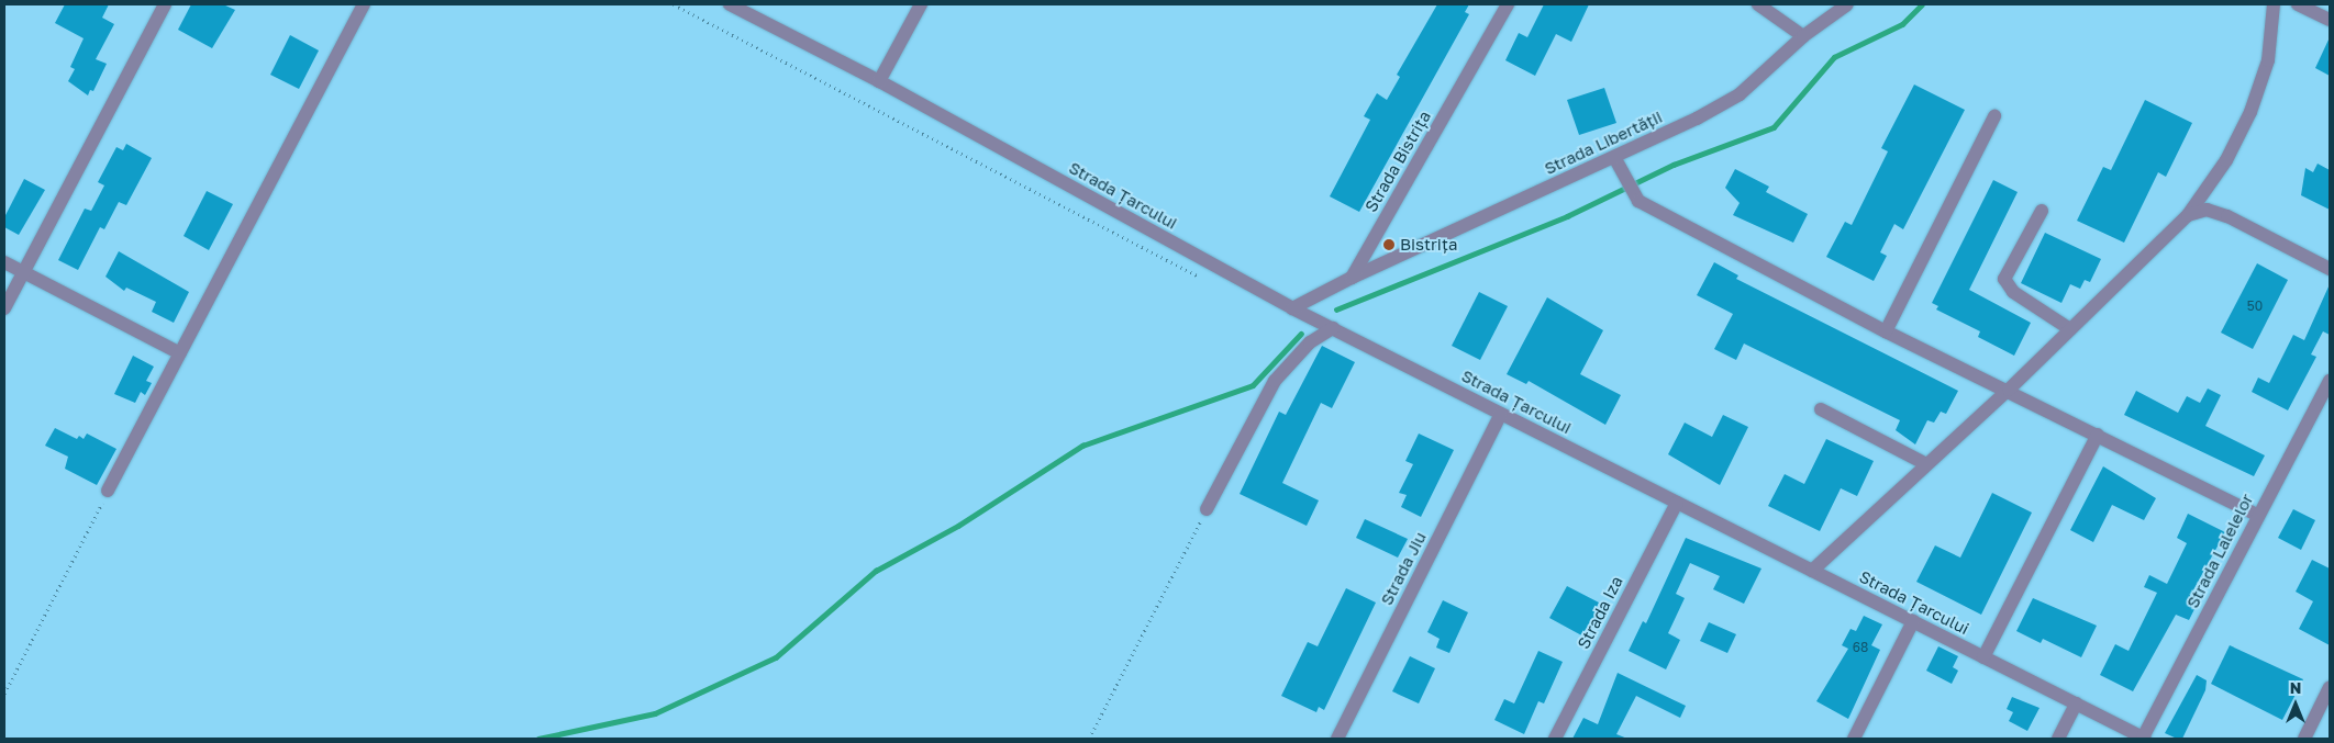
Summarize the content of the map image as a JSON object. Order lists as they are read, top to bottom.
{
  "streets": {
    "street": [
      "Strada Libertății",
      "Strada Bistrița",
      "Strada Țarcului",
      "Strada Lalelelor",
      "Strada Jiu",
      "Strada Iza"
    ]
  },
  "crossings": [
    ["Strada Libertății", "Strada Bistrița"],
    ["Strada Țarcului", "Strada Lalelelor"],
    ["Strada Țarcului", "Strada Jiu"],
    ["Strada Țarcului", "Strada Iza"]
  ],
  "places": ["Bistrița"],
  "house_numbers": ["50", "68"],
  "north": "top"
}
